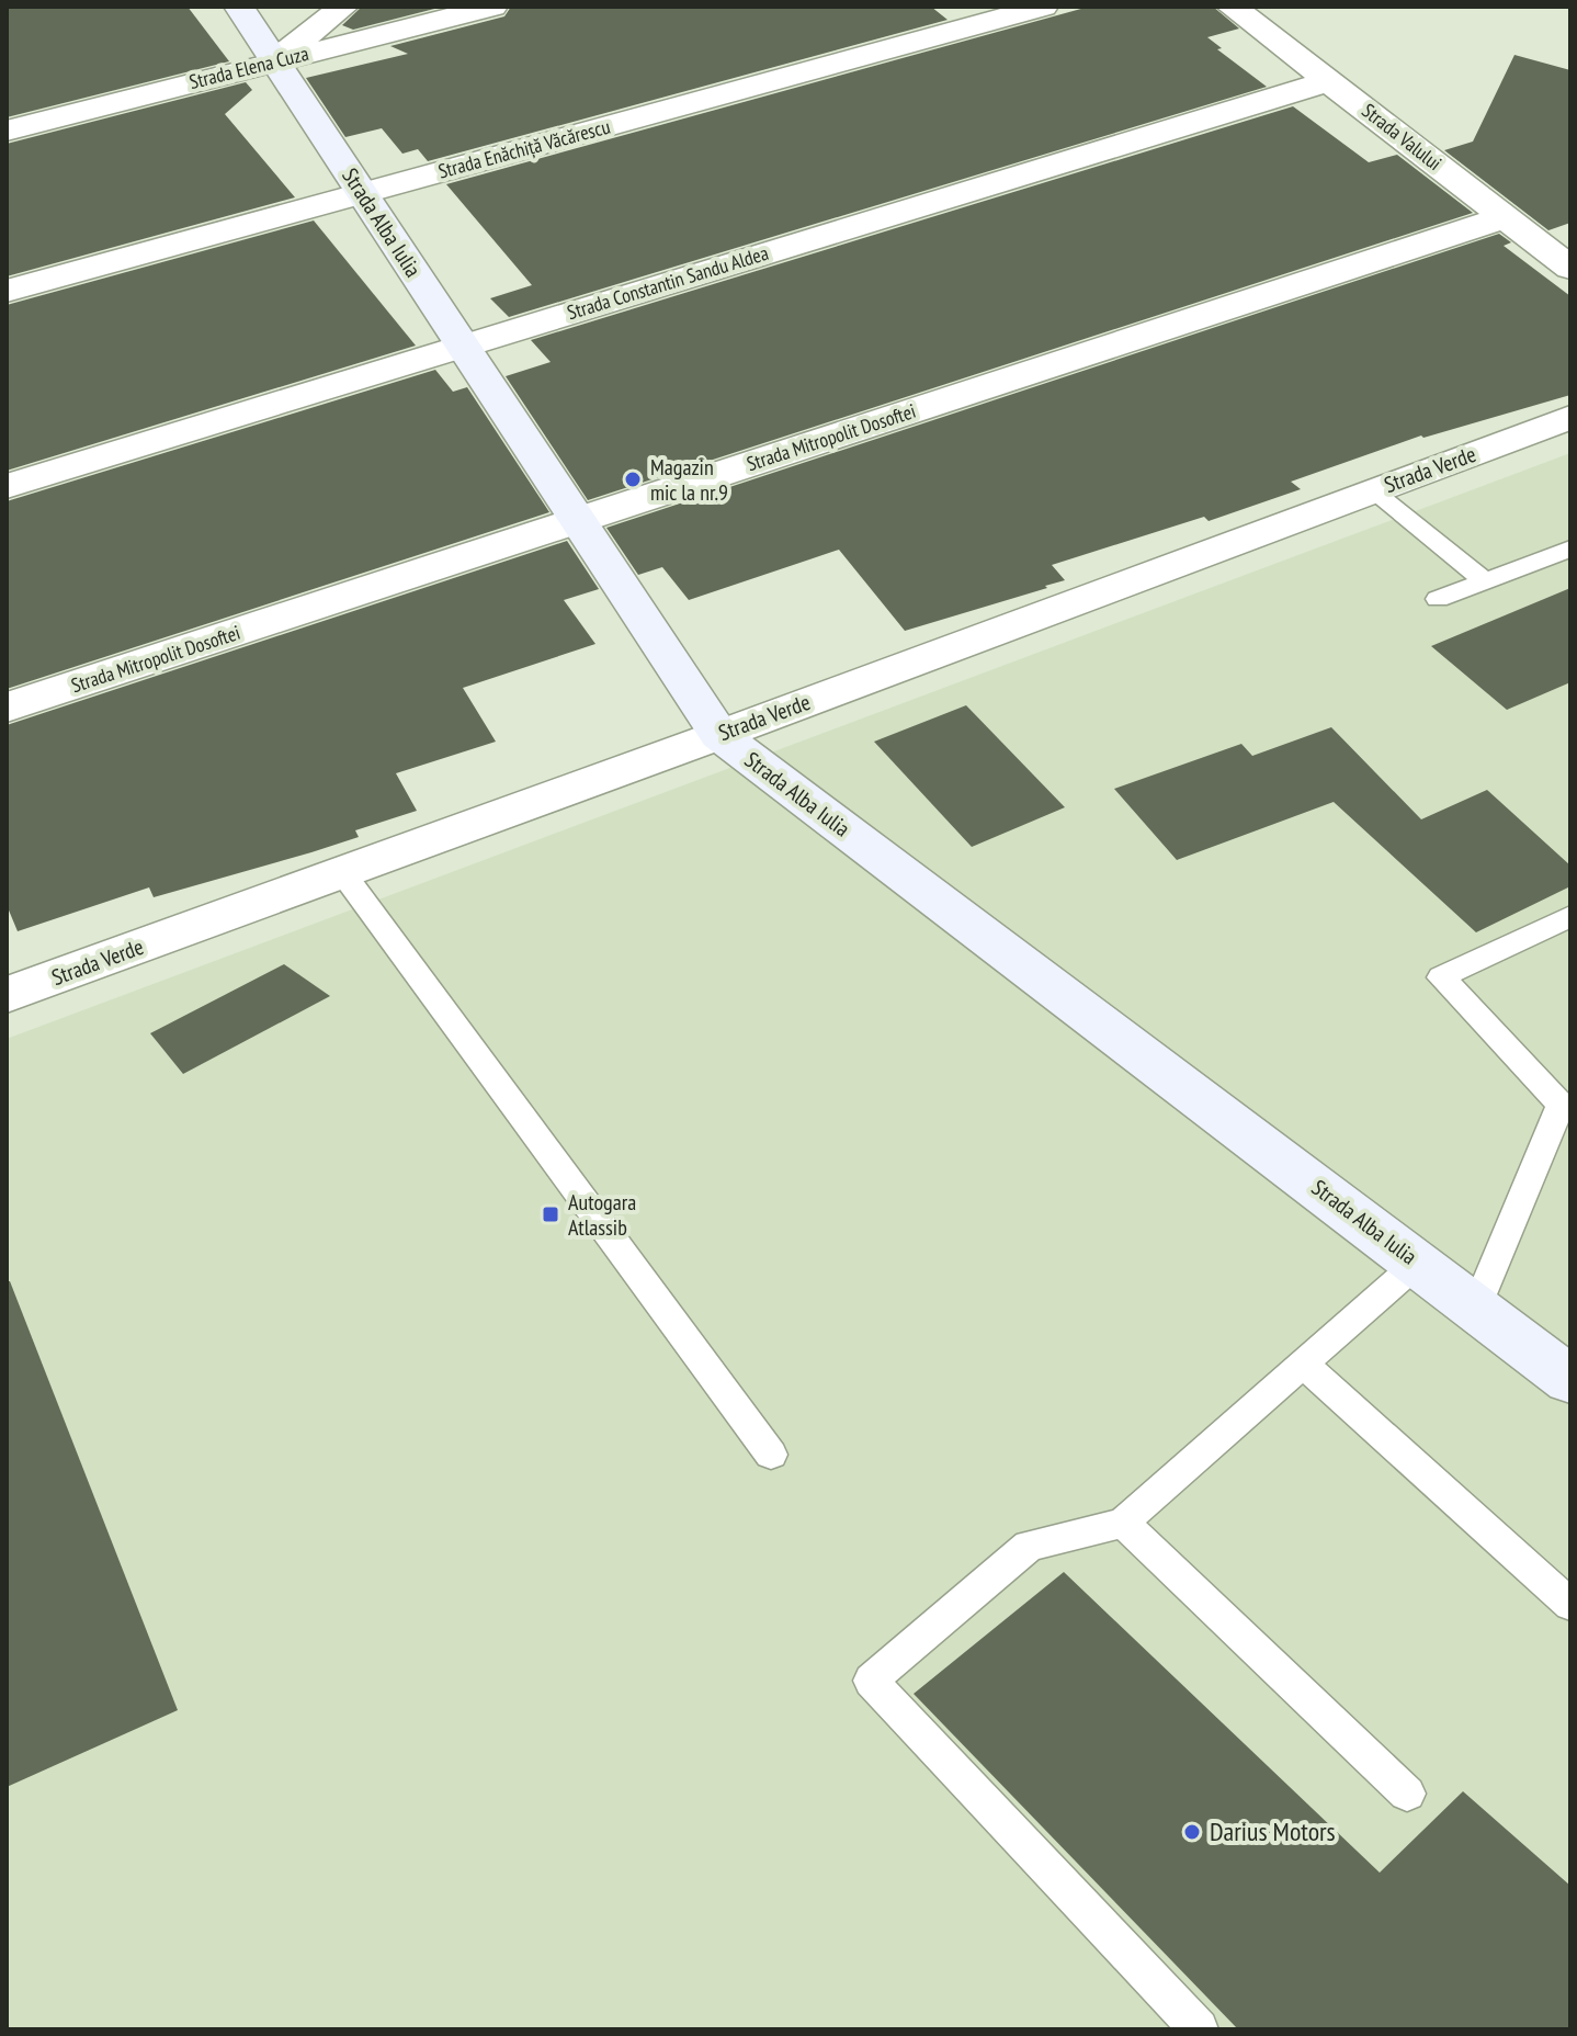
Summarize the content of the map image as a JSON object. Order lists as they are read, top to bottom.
{
  "streets": {
    "street": [
      "Strada Elena Cuza",
      "Strada Valului",
      "Strada Enăchiță Văcărescu",
      "Strada Alba Iulia",
      "Strada Constantin Sandu Aldea",
      "Strada Mitropolit Dosoftei",
      "Strada Verde"
    ]
  },
  "crossings": [
    ["Strada Elena Cuza", "Strada Alba Iulia"],
    ["Strada Valului", "Strada Constantin Sandu Aldea"],
    ["Strada Valului", "Strada Mitropolit Dosoftei"],
    ["Strada Enăchiță Văcărescu", "Strada Alba Iulia"],
    ["Strada Alba Iulia", "Strada Constantin Sandu Aldea"],
    ["Strada Alba Iulia", "Strada Mitropolit Dosoftei"],
    ["Strada Alba Iulia", "Strada Verde"]
  ],
  "places": {
    "other": ["Magazin mic la nr.9", "Darius Motors"],
    "transit": ["Autogara Atlassib"]
  }
}
